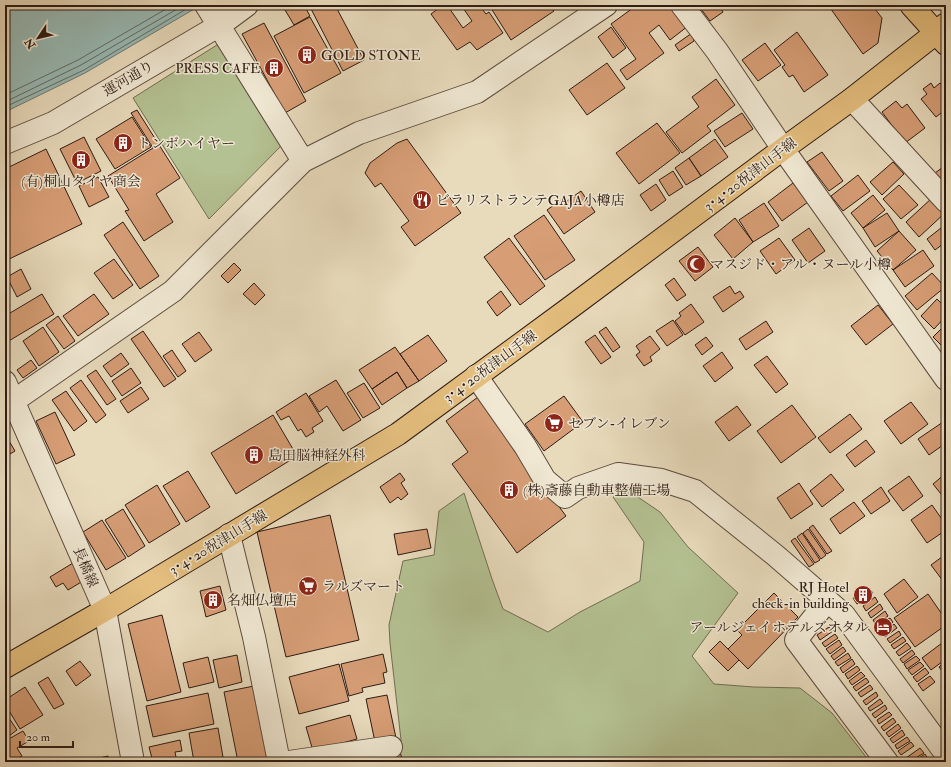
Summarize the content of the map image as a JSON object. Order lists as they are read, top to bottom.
{
  "streets": {
    "main road": ["3･4･20祝津山手線"],
    "street": ["運河通り", "長橋線"]
  },
  "crossings": [
    ["3･4･20祝津山手線", "長橋線"]
  ],
  "places": {
    "building": [
      "GOLD STONE",
      "PRESS CAFE",
      "トンボハイヤー",
      "(有)桐山タイヤ商会",
      "島田脳神経外科",
      "(株)斎藤自動車整備工場",
      "RJ Hotel check-in building",
      "名畑仏壇店"
    ],
    "restaurant": ["ビラリストランテGAJA小樽店"],
    "mosque": ["マスジド・アル・ヌール小樽"],
    "supermarket": ["セブン-イレブン", "ラルズマート"],
    "hotel": ["アールジェイホテルズオタル"]
  },
  "scale_bar": "20 m",
  "north": "bottom left"
}
